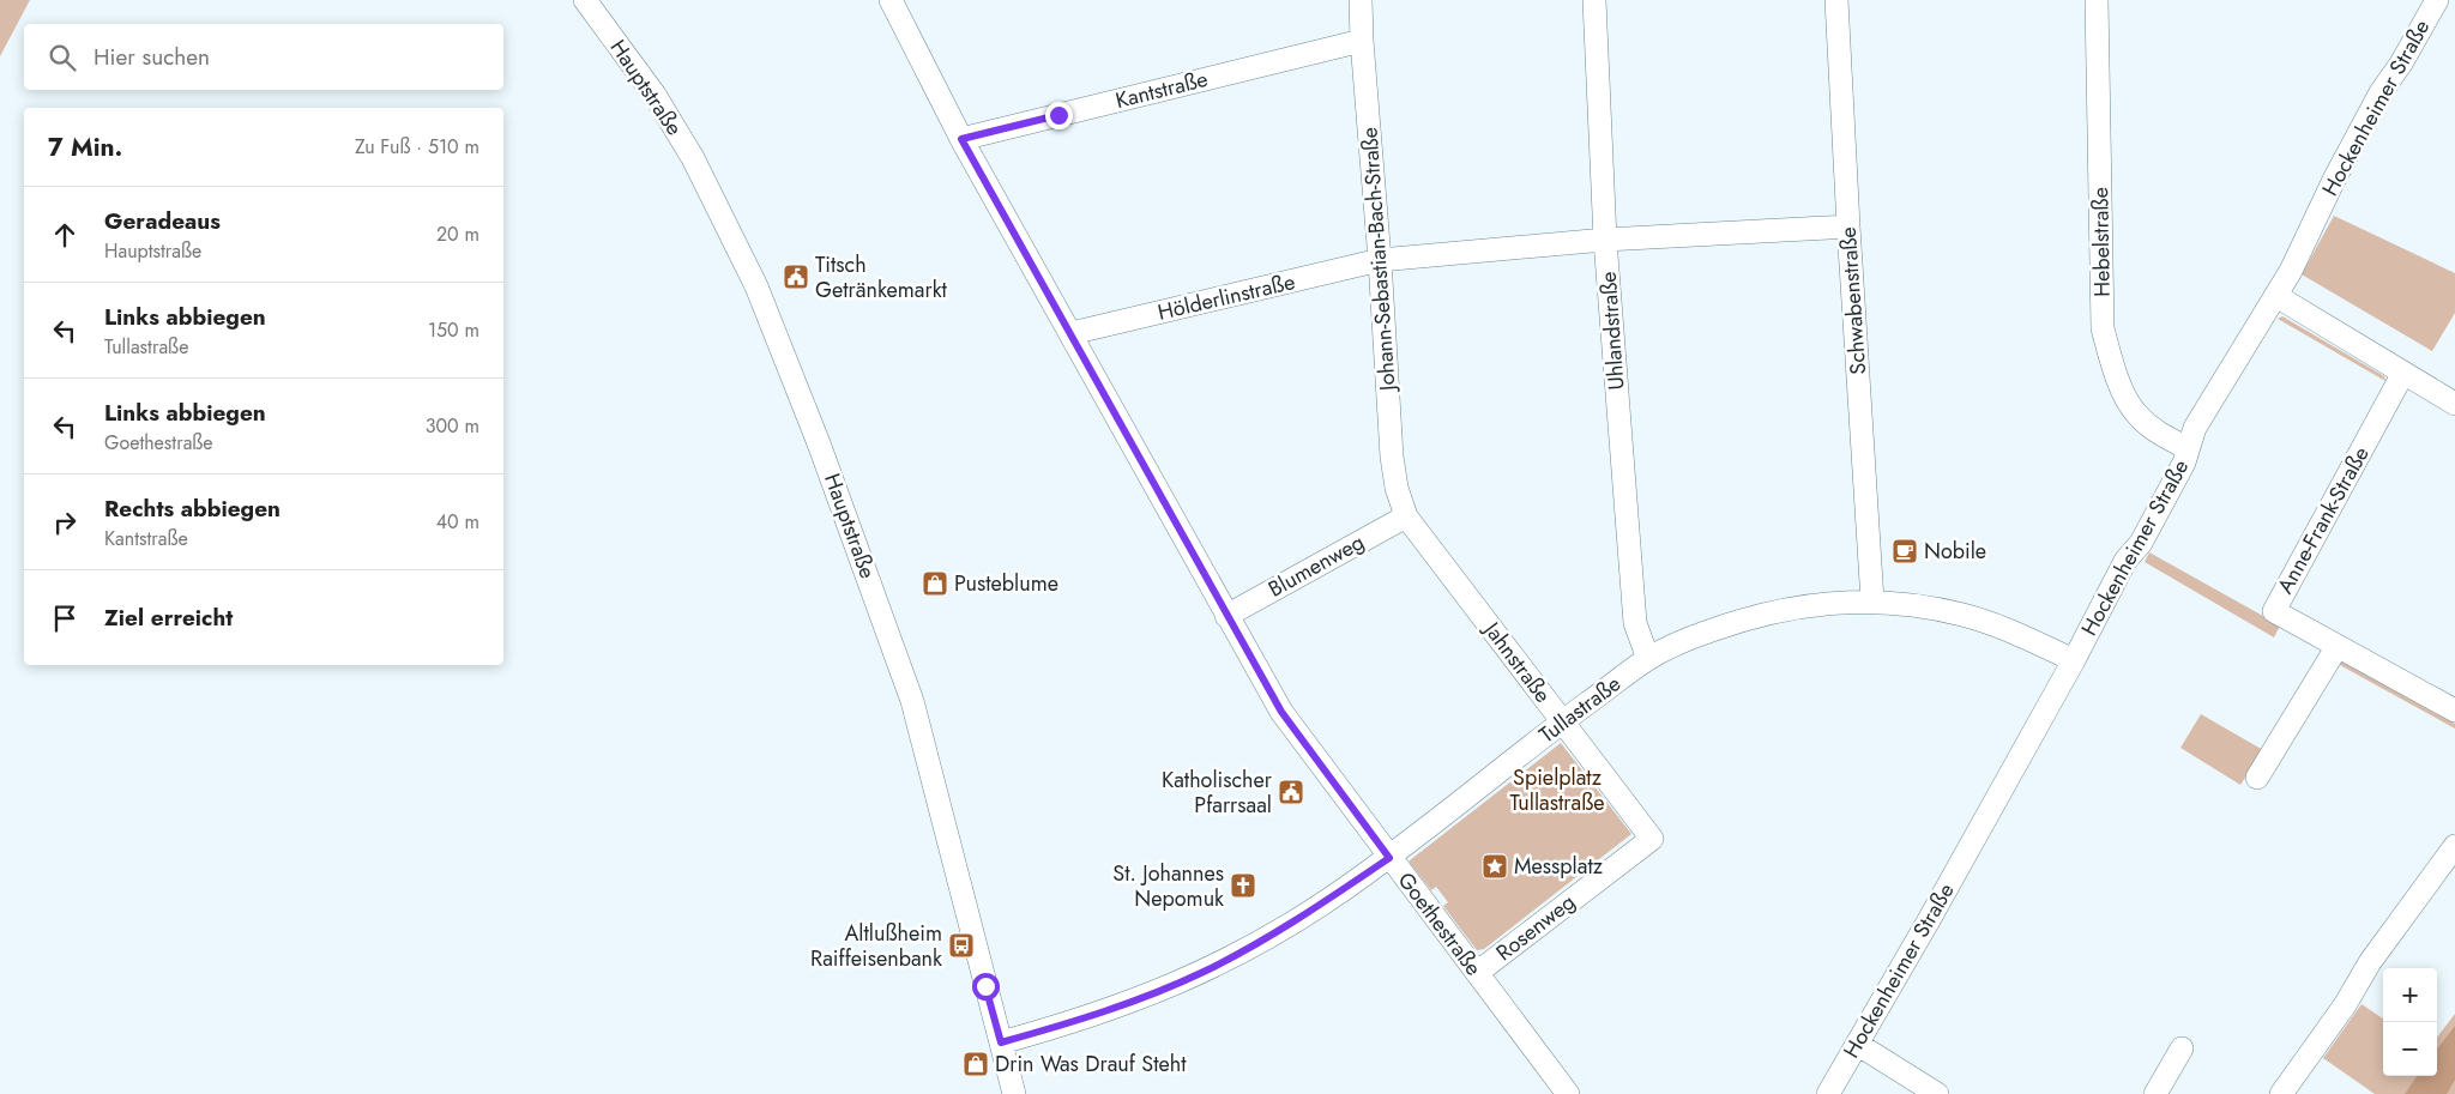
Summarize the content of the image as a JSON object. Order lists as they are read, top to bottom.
{
  "streets": {
    "street": [
      "Hauptstraße",
      "Kantstraße",
      "Hockenheimer Straße",
      "Hebelstraße",
      "Johann-Sebastian-Bach-Straße",
      "Hölderlinstraße",
      "Schwabenstraße",
      "Uhlandstraße",
      "Anne-Frank-Straße",
      "Blumenweg",
      "Jahnstraße",
      "Tullastraße",
      "Goethestraße",
      "Rosenweg"
    ]
  },
  "crossings": [
    ["Hauptstraße", "Tullastraße"],
    ["Kantstraße", "Johann-Sebastian-Bach-Straße"],
    ["Kantstraße", "Goethestraße"],
    ["Hockenheimer Straße", "Hebelstraße"],
    ["Hockenheimer Straße", "Tullastraße"],
    ["Johann-Sebastian-Bach-Straße", "Hölderlinstraße"],
    ["Johann-Sebastian-Bach-Straße", "Blumenweg"],
    ["Johann-Sebastian-Bach-Straße", "Jahnstraße"],
    ["Hölderlinstraße", "Schwabenstraße"],
    ["Hölderlinstraße", "Uhlandstraße"],
    ["Hölderlinstraße", "Goethestraße"],
    ["Schwabenstraße", "Tullastraße"],
    ["Uhlandstraße", "Tullastraße"],
    ["Blumenweg", "Jahnstraße"],
    ["Blumenweg", "Goethestraße"],
    ["Jahnstraße", "Tullastraße"],
    ["Jahnstraße", "Rosenweg"],
    ["Tullastraße", "Goethestraße"],
    ["Goethestraße", "Rosenweg"]
  ],
  "parks": ["Spielplatz Tullastraße"],
  "places": {
    "public building": ["Titsch Getränkemarkt", "Katholischer Pfarrsaal"],
    "cafe": ["Nobile"],
    "shop": ["Pusteblume", "Drin Was Drauf Steht"],
    "place": ["Messplatz"],
    "church": ["St. Johannes Nepomuk"],
    "bus stop": ["Altlußheim Raiffeisenbank"]
  },
  "page": {
    "search": "Hier suchen",
    "heading": ["7 Min.", "Zu Fuß · 510 m"],
    "list": [
      ["Geradeaus", "Hauptstraße", "20 m"],
      ["Links abbiegen", "Tullastraße", "150 m"],
      ["Links abbiegen", "Goethestraße", "300 m"],
      ["Rechts abbiegen", "Kantstraße", "40 m"],
      "Ziel erreicht"
    ],
    "map_buttons": ["+", "−"]
  }
}
